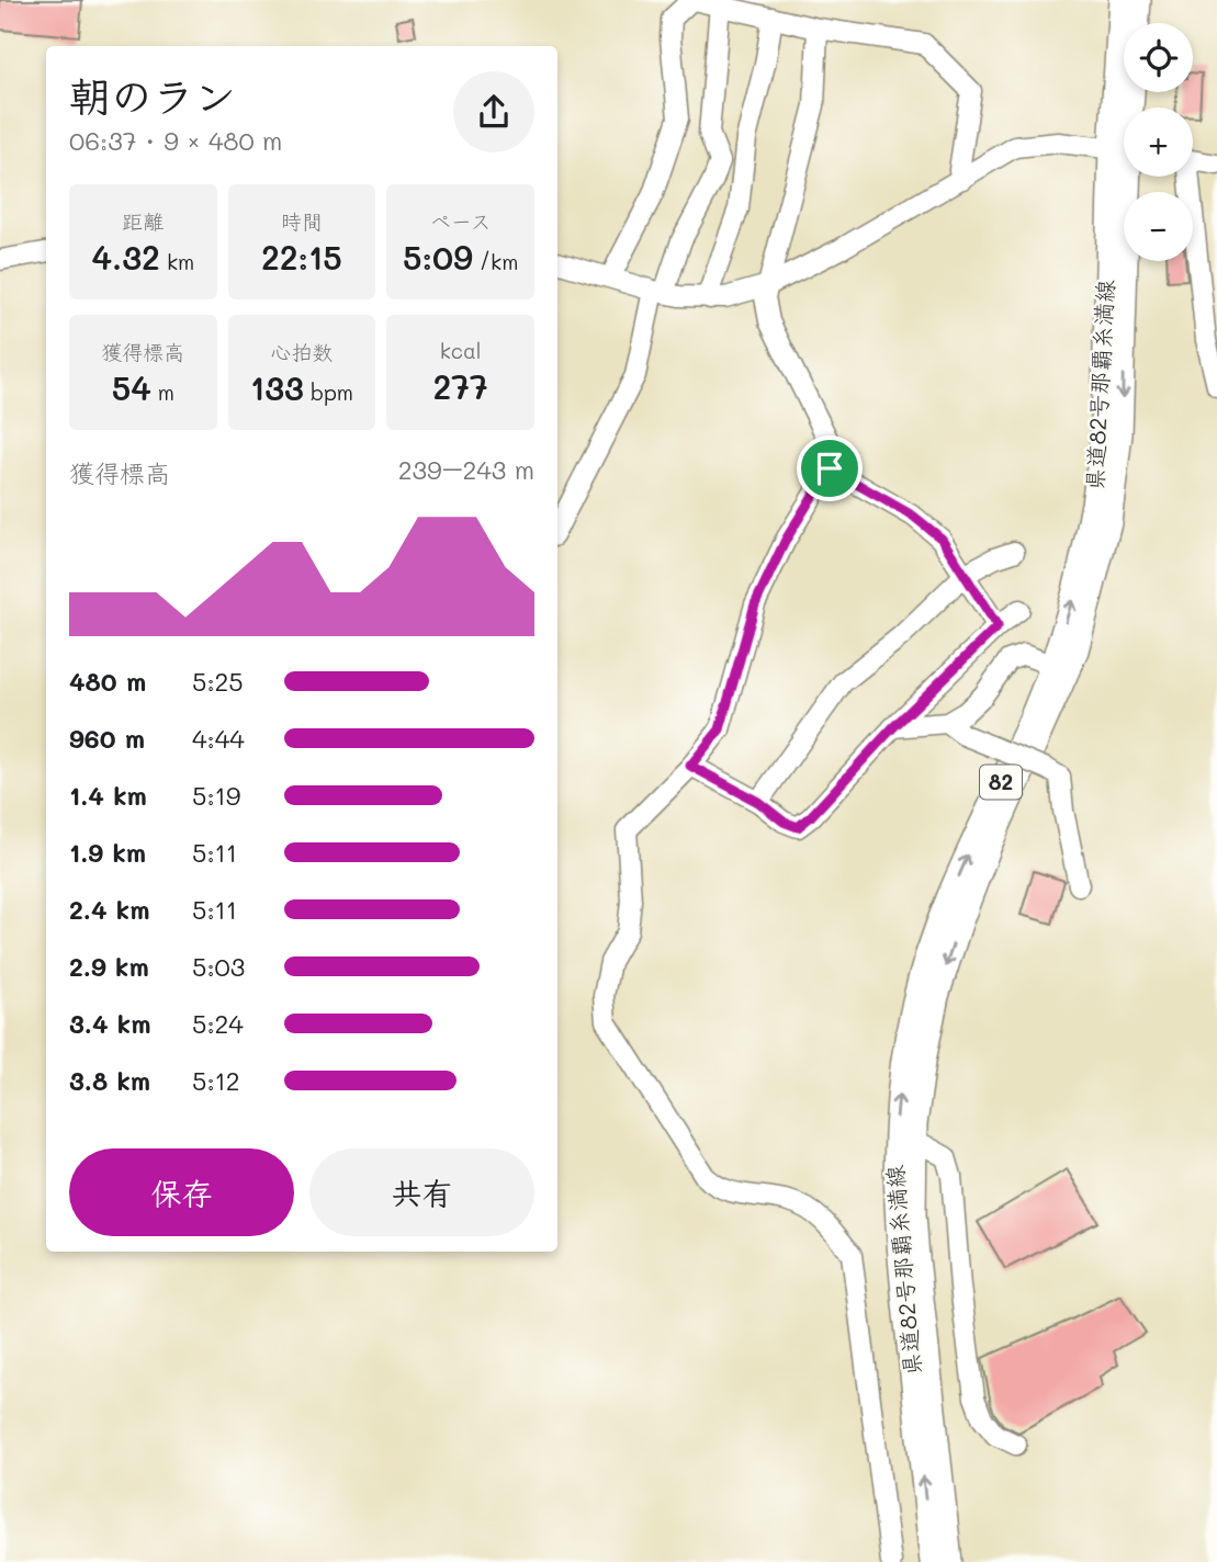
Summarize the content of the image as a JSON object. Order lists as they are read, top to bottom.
{
  "streets": {
    "main road": ["県道82号那覇糸満線", "82"]
  },
  "page": {
    "map_buttons": ["+", "−"],
    "heading": ["朝のラン", "06:37 · 9 × 480 m"],
    "stats": [
      ["距離", "4.32 km"],
      ["時間", "22:15"],
      ["ペース", "5:09 /km"],
      ["獲得標高", "54 m"],
      ["心拍数", "133 bpm"],
      ["kcal", "277"]
    ],
    "chart": ["獲得標高", "239–243 m"],
    "list": [
      {
        "name": "480 m",
        "note": "5:25"
      },
      {
        "name": "960 m",
        "note": "4:44"
      },
      {
        "name": "1.4 km",
        "note": "5:19"
      },
      {
        "name": "1.9 km",
        "note": "5:11"
      },
      {
        "name": "2.4 km",
        "note": "5:11"
      },
      {
        "name": "2.9 km",
        "note": "5:03"
      },
      {
        "name": "3.4 km",
        "note": "5:24"
      },
      {
        "name": "3.8 km",
        "note": "5:12"
      }
    ],
    "buttons": ["保存", "共有"]
  }
}
